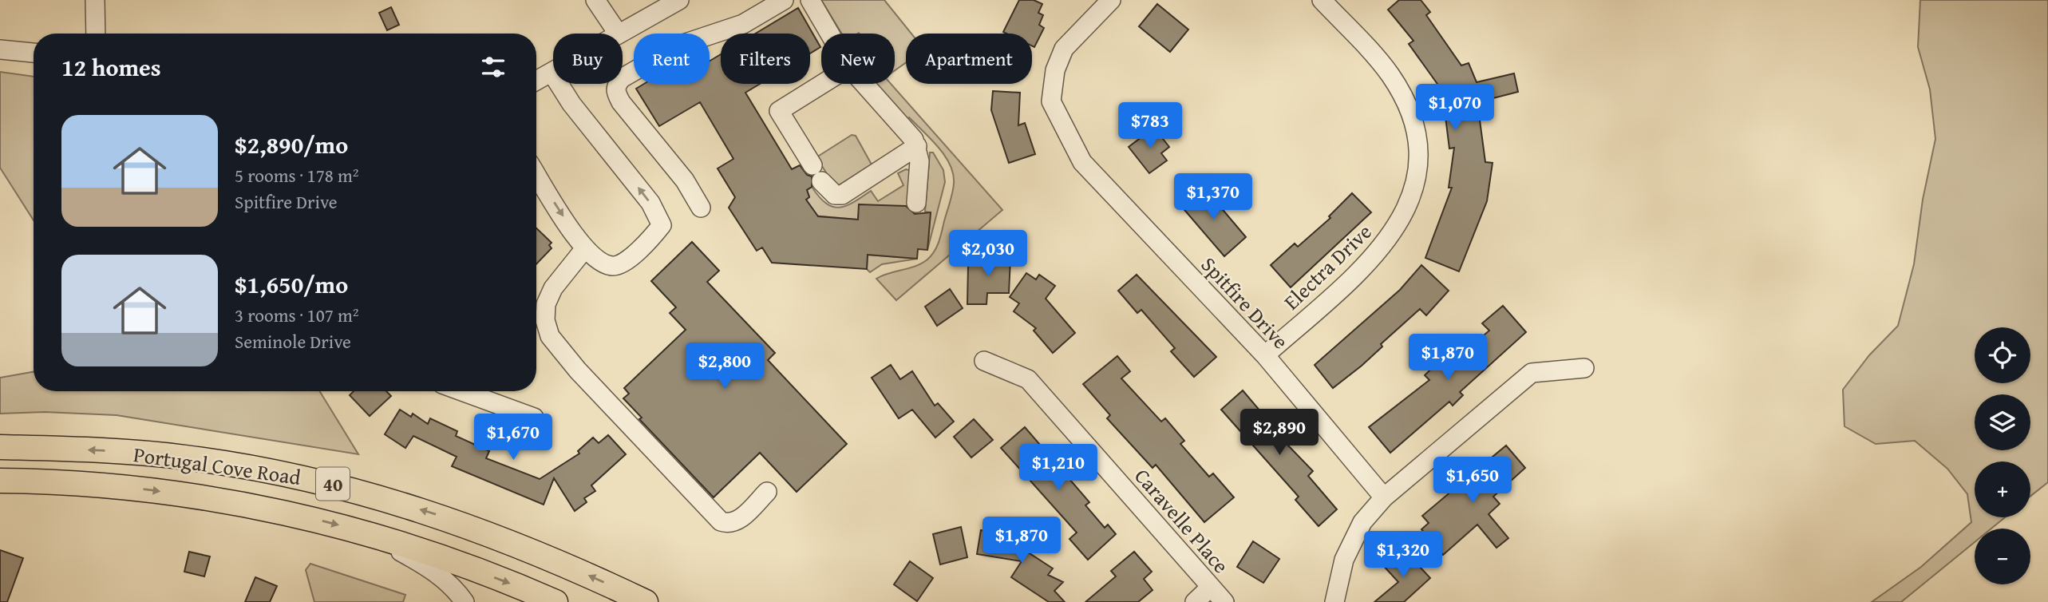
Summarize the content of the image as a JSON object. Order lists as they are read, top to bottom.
{
  "streets": {
    "main road": ["Portugal Cove Road", "40"],
    "street": ["Electra Drive", "Spitfire Drive", "Caravelle Place"]
  },
  "crossings": [
    ["Electra Drive", "Spitfire Drive"]
  ],
  "page": {
    "chip": [
      "Buy",
      "Rent",
      "Filters",
      "New",
      "Apartment"
    ],
    "heading": "12 homes",
    "price": [
      "$1,070",
      "$783",
      "$1,370",
      "$2,030",
      "$1,870",
      "$2,800",
      "$2,890",
      "$1,670",
      "$1,210",
      "$1,650",
      "$1,870",
      "$1,320"
    ],
    "list": [
      {
        "name": "$2,890/mo",
        "note": "5 rooms · 178 m² · Spitfire Drive"
      },
      {
        "name": "$1,650/mo",
        "note": "3 rooms · 107 m² · Seminole Drive"
      }
    ],
    "map_buttons": ["+", "−"]
  }
}
